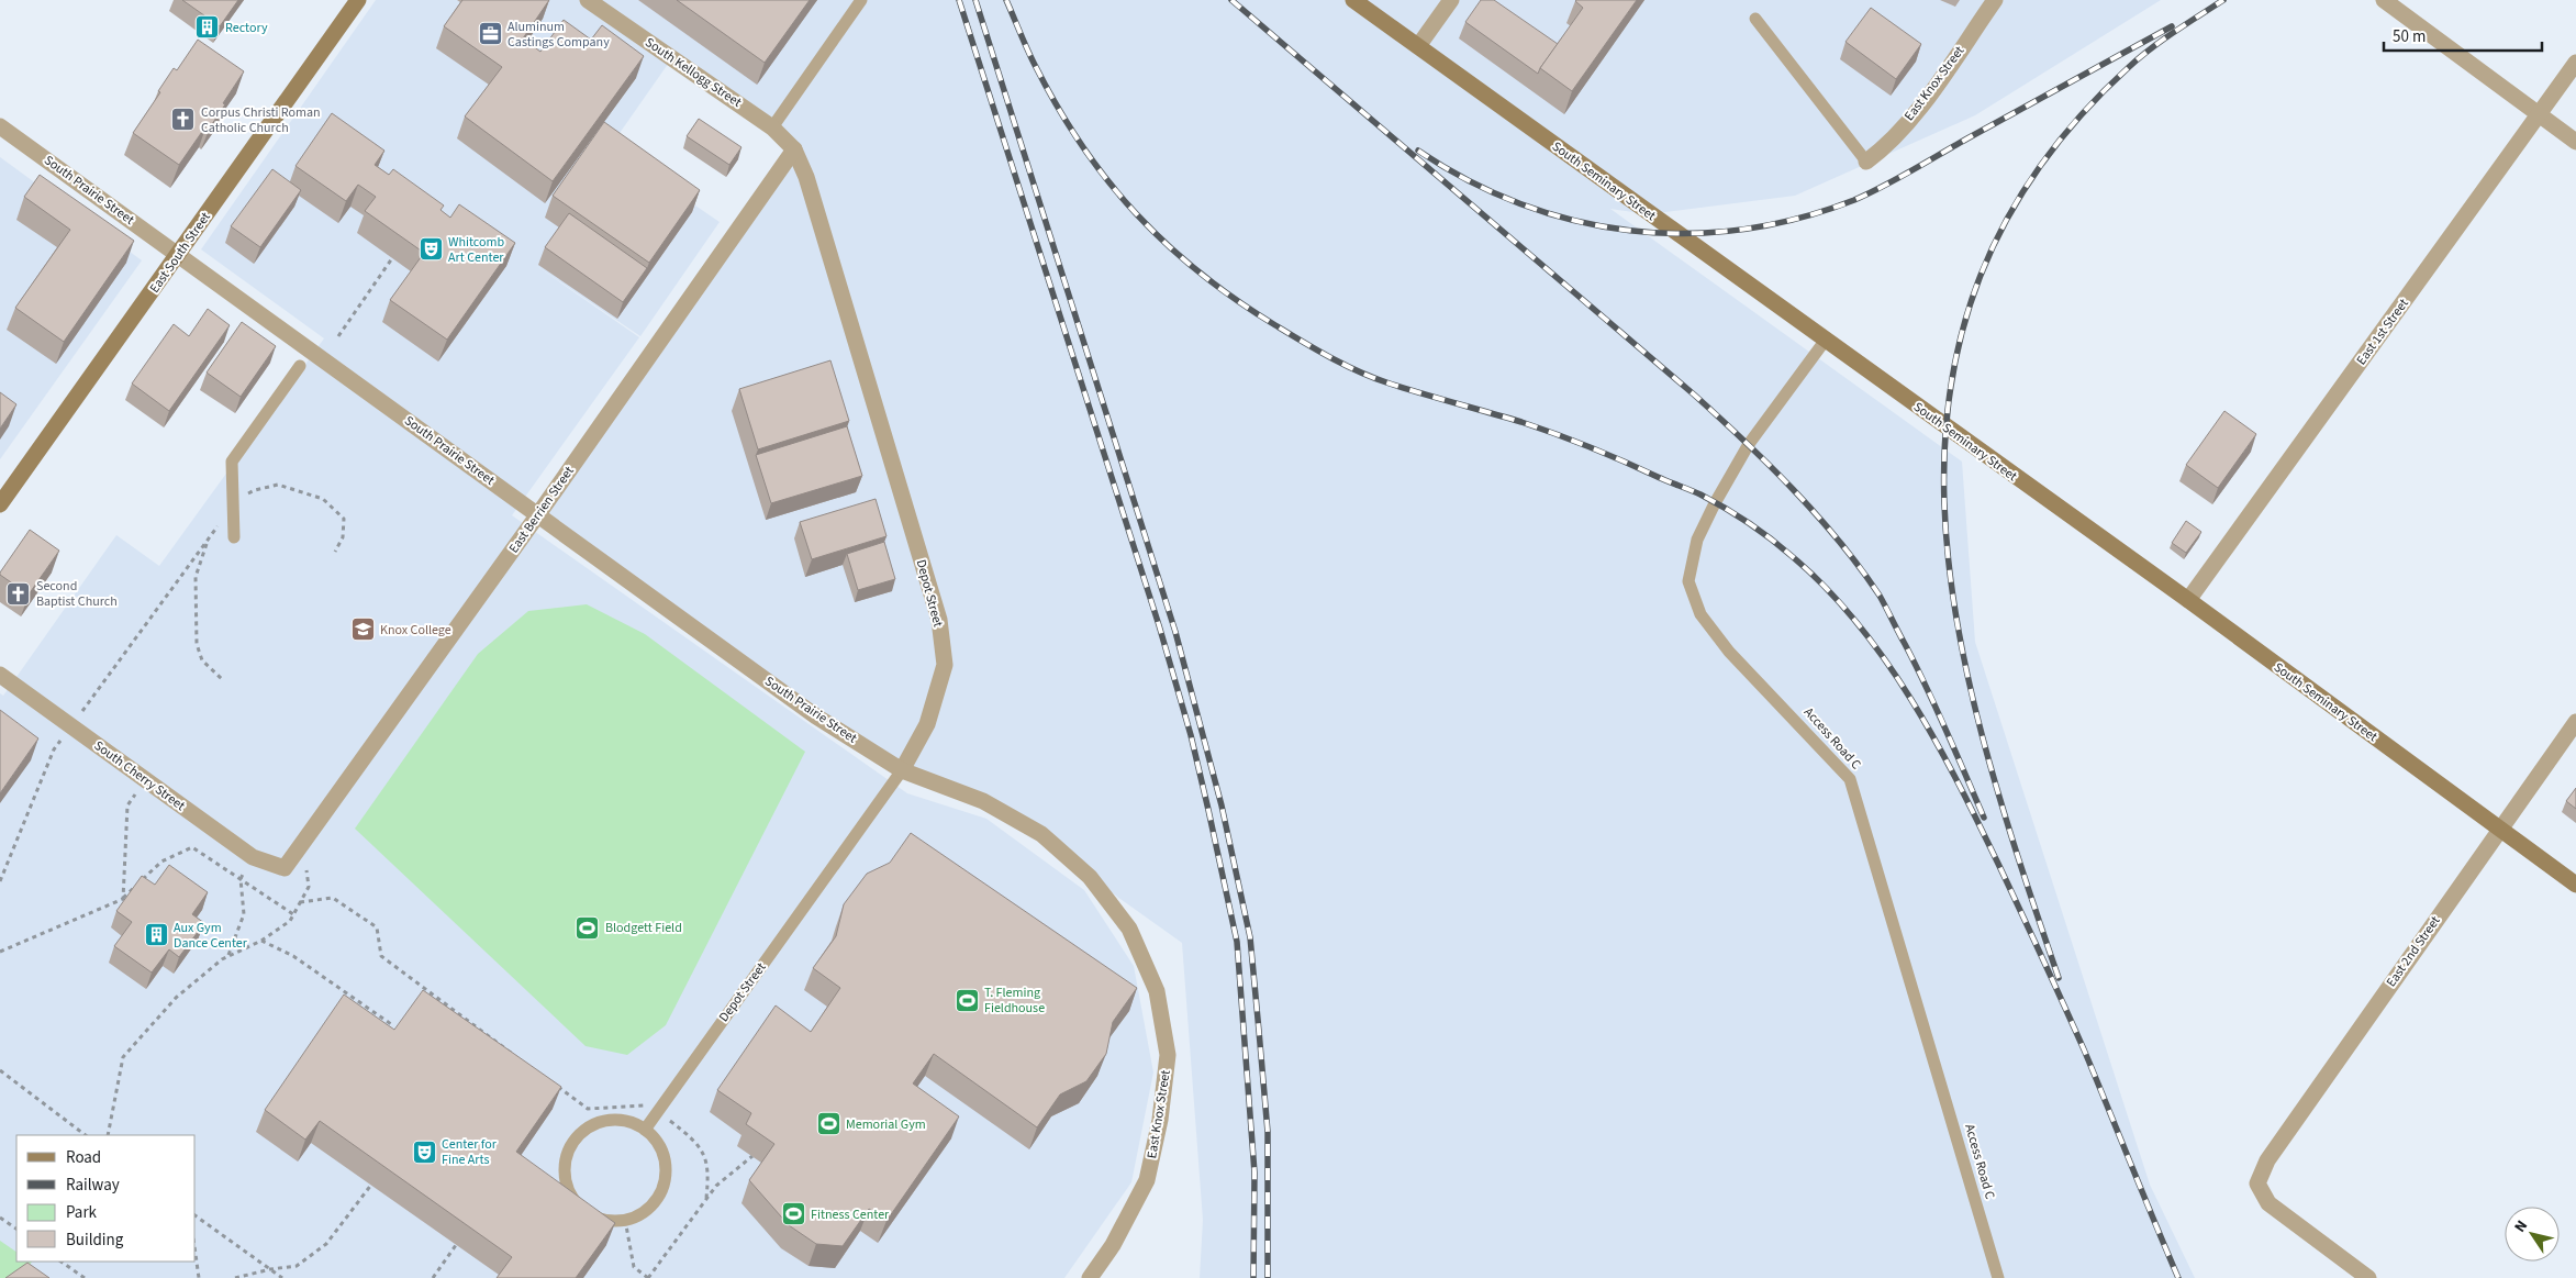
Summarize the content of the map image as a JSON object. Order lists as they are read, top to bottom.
{
  "streets": {
    "street": [
      "South Kellogg Street",
      "East Knox Street",
      "South Seminary Street",
      "South Prairie Street",
      "East South Street",
      "East 1st Street",
      "East Berrien Street",
      "Depot Street",
      "South Cherry Street",
      "East 2nd Street"
    ],
    "lane": ["Access Road C"]
  },
  "crossings": [
    ["South Kellogg Street", "East Berrien Street"],
    ["South Kellogg Street", "Depot Street"],
    ["East Knox Street", "South Prairie Street"],
    ["East Knox Street", "Depot Street"],
    ["South Seminary Street", "East 1st Street"],
    ["South Seminary Street", "Access Road C"],
    ["South Seminary Street", "East 2nd Street"],
    ["South Prairie Street", "East South Street"],
    ["South Prairie Street", "East Berrien Street"],
    ["South Prairie Street", "Depot Street"],
    ["East Berrien Street", "Depot Street"],
    ["East Berrien Street", "South Cherry Street"]
  ],
  "places": {
    "building": ["Rectory", "Aux Gym Dance Center"],
    "office": ["Aluminum Castings Company"],
    "church": ["Corpus Christi Roman Catholic Church", "Second Baptist Church"],
    "theatre": ["Whitcomb Art Center", "Center for Fine Arts"],
    "school or university": ["Knox College"],
    "sports": [
      "Blodgett Field",
      "T. Fleming Fieldhouse",
      "Memorial Gym",
      "Fitness Center"
    ]
  },
  "legend": [
    "Road",
    "Railway",
    "Park",
    "Building"
  ],
  "scale_bar": "50 m",
  "north": "top left"
}
